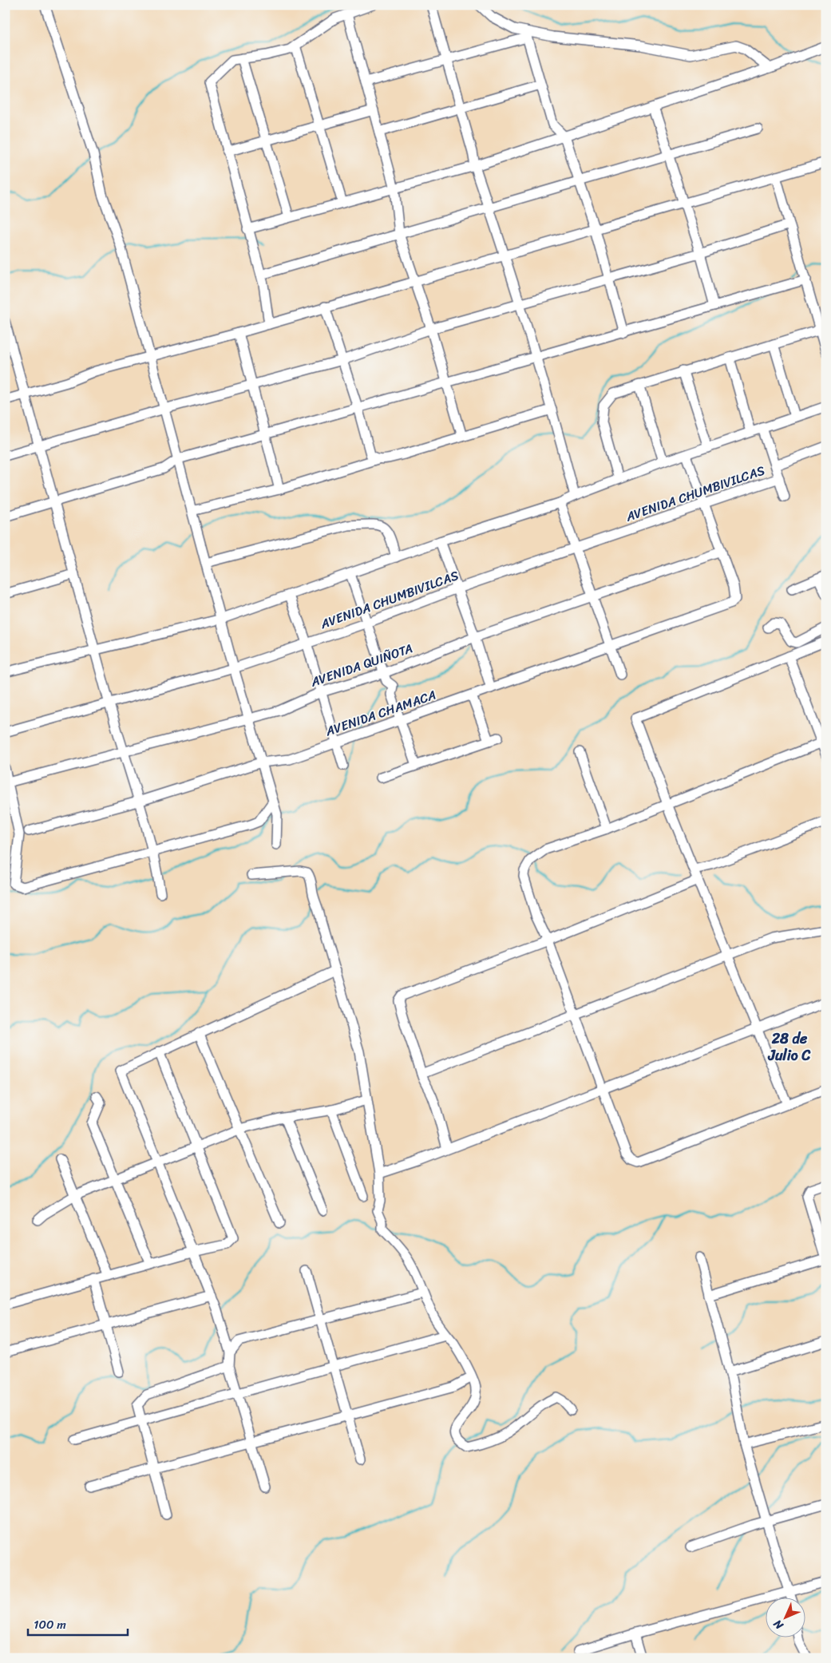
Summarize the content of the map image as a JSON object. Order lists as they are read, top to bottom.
{
  "streets": {
    "street": ["AVENIDA CHUMBIVILCAS", "AVENIDA QUIÑOTA", "AVENIDA CHAMACA"]
  },
  "crossings": [
    ["AVENIDA QUIÑOTA", "AVENIDA CHAMACA"]
  ],
  "districts": ["28 de Julio C"],
  "scale_bar": "100 m",
  "north": "bottom left"
}
